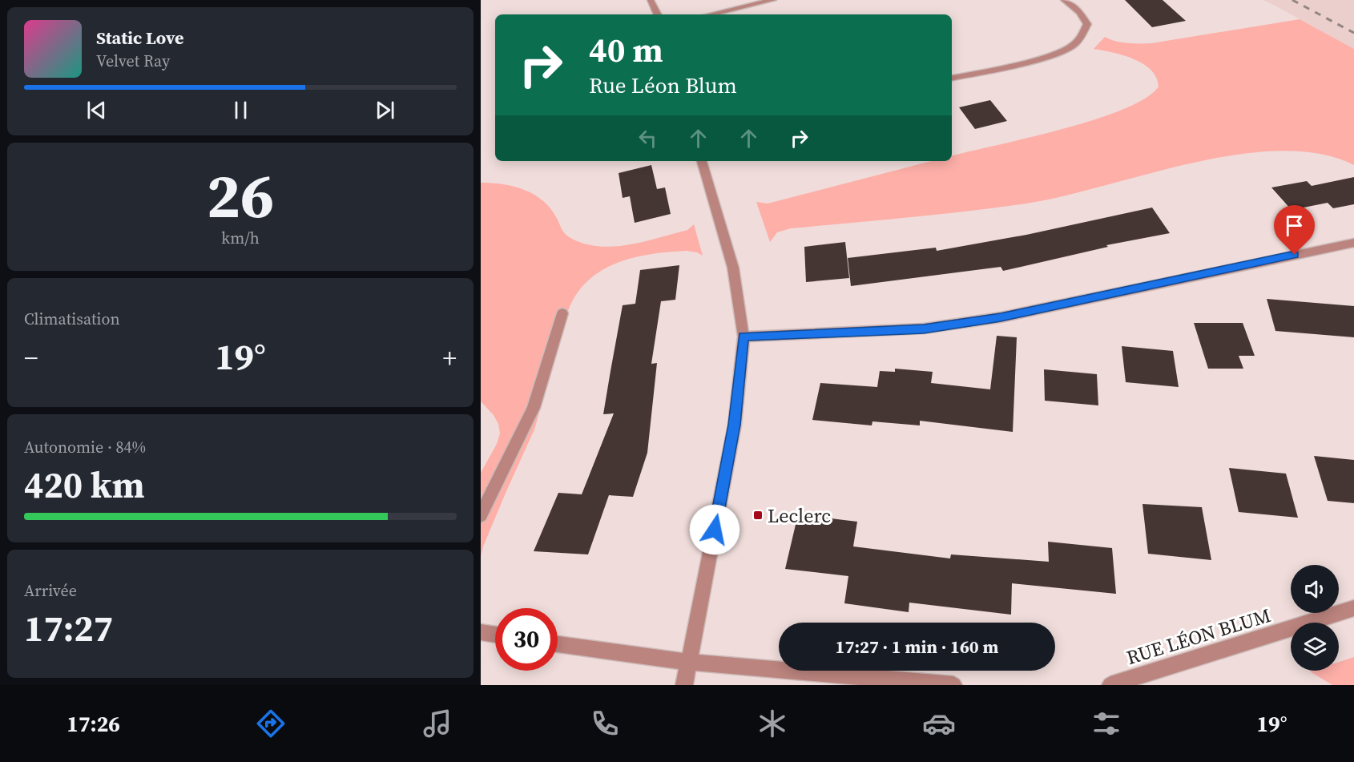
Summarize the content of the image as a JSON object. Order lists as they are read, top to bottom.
{
  "streets": {
    "street": ["RUE LÉON BLUM"]
  },
  "places": {
    "transit": ["Leclerc"]
  },
  "page": {
    "turn": ["40 m", "Rue Léon Blum"],
    "song": ["Static Love", "Velvet Ray"],
    "tile": [
      ["26", "km/h"],
      "Climatisation",
      ["Autonomie · 84%", "420 km"],
      ["Arrivée", "17:27"]
    ],
    "heat": ["−", "19°", "+"],
    "limit": "30",
    "trip": "17:27 · 1 min · 160 m",
    "tabs": ["17:26", "19°"]
  }
}
